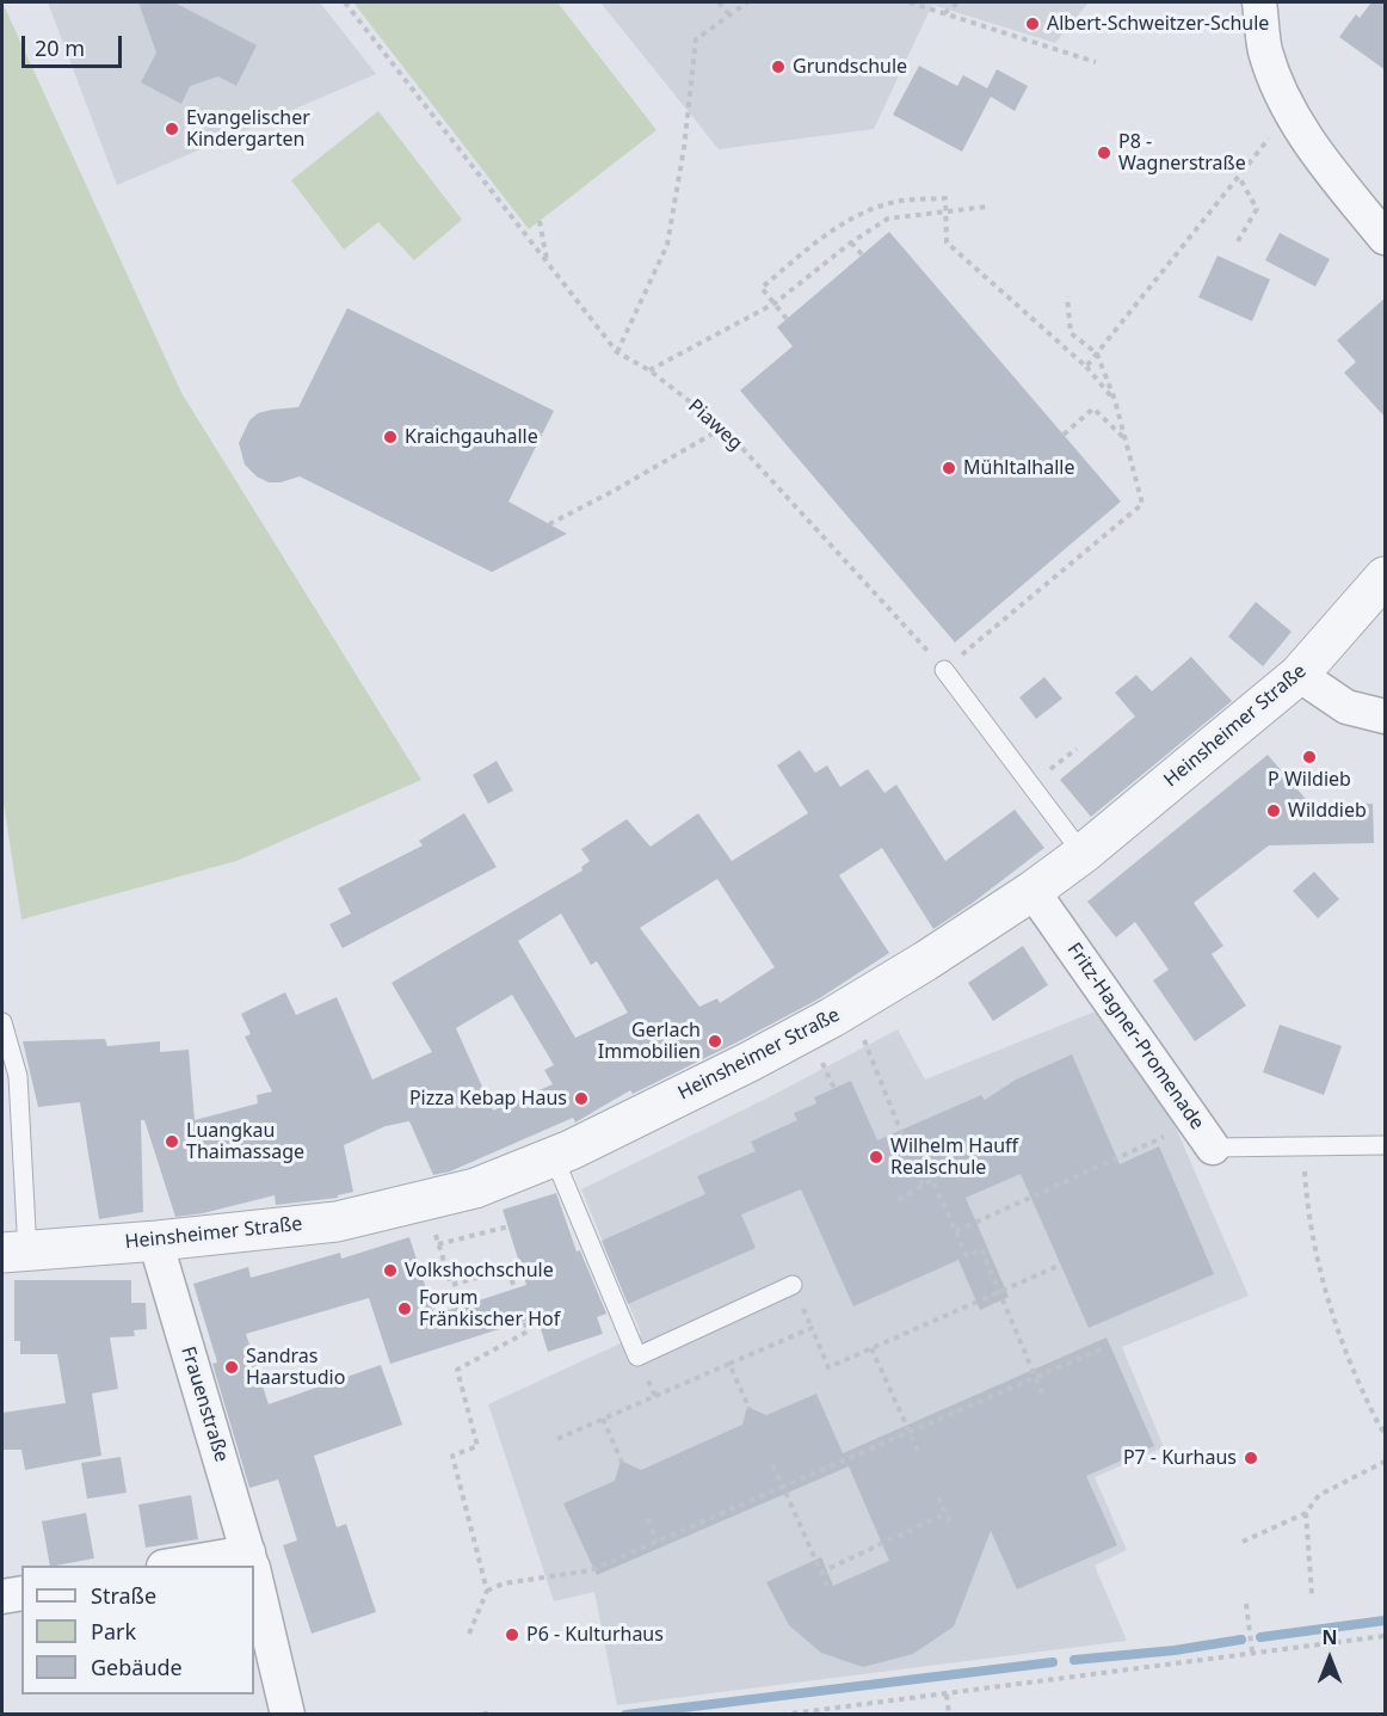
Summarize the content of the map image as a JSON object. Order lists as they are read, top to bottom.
{
  "streets": {
    "street": ["Heinsheimer Straße", "Fritz-Hagner-Promenade", "Frauenstraße"],
    "path": ["Piaweg"]
  },
  "crossings": [
    ["Heinsheimer Straße", "Fritz-Hagner-Promenade"],
    ["Heinsheimer Straße", "Frauenstraße"]
  ],
  "places": [
    "Albert-Schweitzer-Schule",
    "Grundschule",
    "Evangelischer Kindergarten",
    "P8 - Wagnerstraße",
    "Kraichgauhalle",
    "Mühltalhalle",
    "P Wildieb",
    "Wilddieb",
    "Gerlach Immobilien",
    "Pizza Kebap Haus",
    "Luangkau Thaimassage",
    "Wilhelm Hauff Realschule",
    "Volkshochschule",
    "Forum Fränkischer Hof",
    "Sandras Haarstudio",
    "P7 - Kurhaus",
    "P6 - Kulturhaus"
  ],
  "legend": ["Straße", "Park", "Gebäude"],
  "scale_bar": "20 m",
  "north": "top"
}
